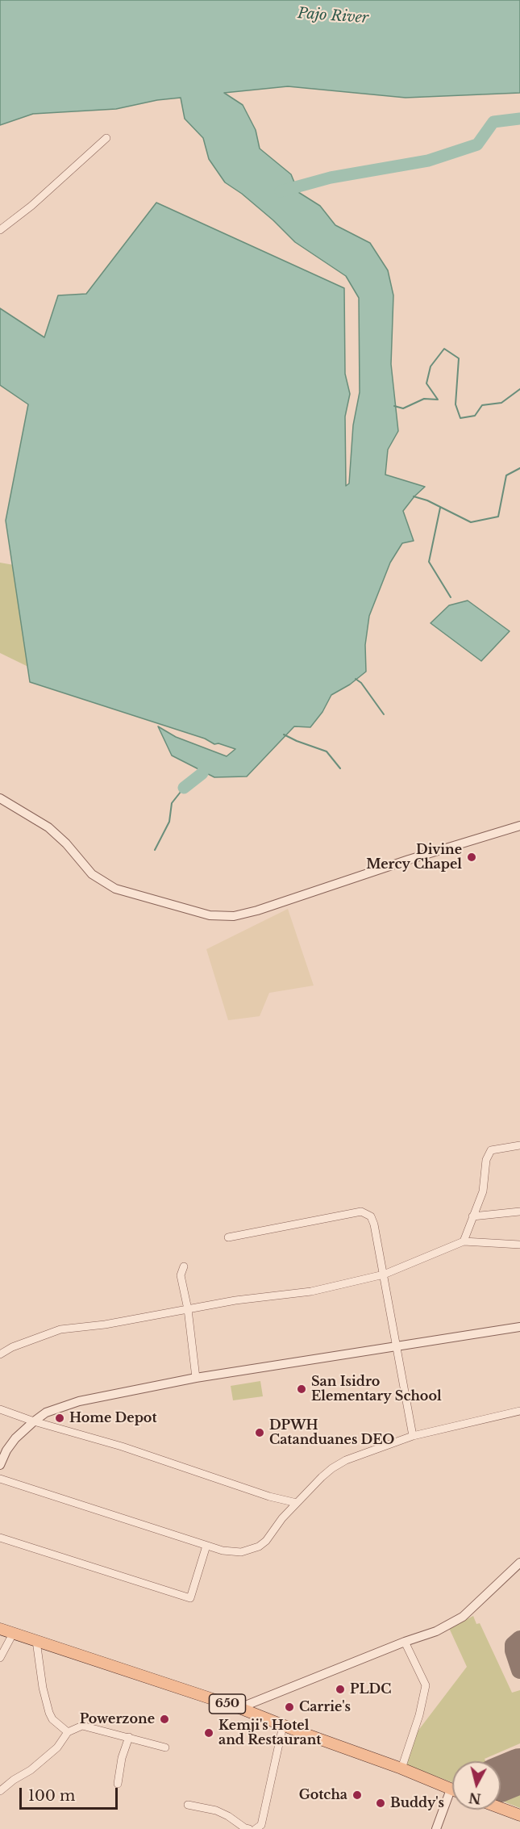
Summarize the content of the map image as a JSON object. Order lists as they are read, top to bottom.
{
  "streets": {
    "main road": ["650"]
  },
  "water": ["Pajo River"],
  "places": [
    "Divine Mercy Chapel",
    "San Isidro Elementary School",
    "Home Depot",
    "DPWH Catanduanes DEO",
    "PLDC",
    "Carrie's",
    "Powerzone",
    "Kemji's Hotel and Restaurant",
    "Gotcha",
    "Buddy's"
  ],
  "scale_bar": "100 m",
  "north": "bottom"
}
